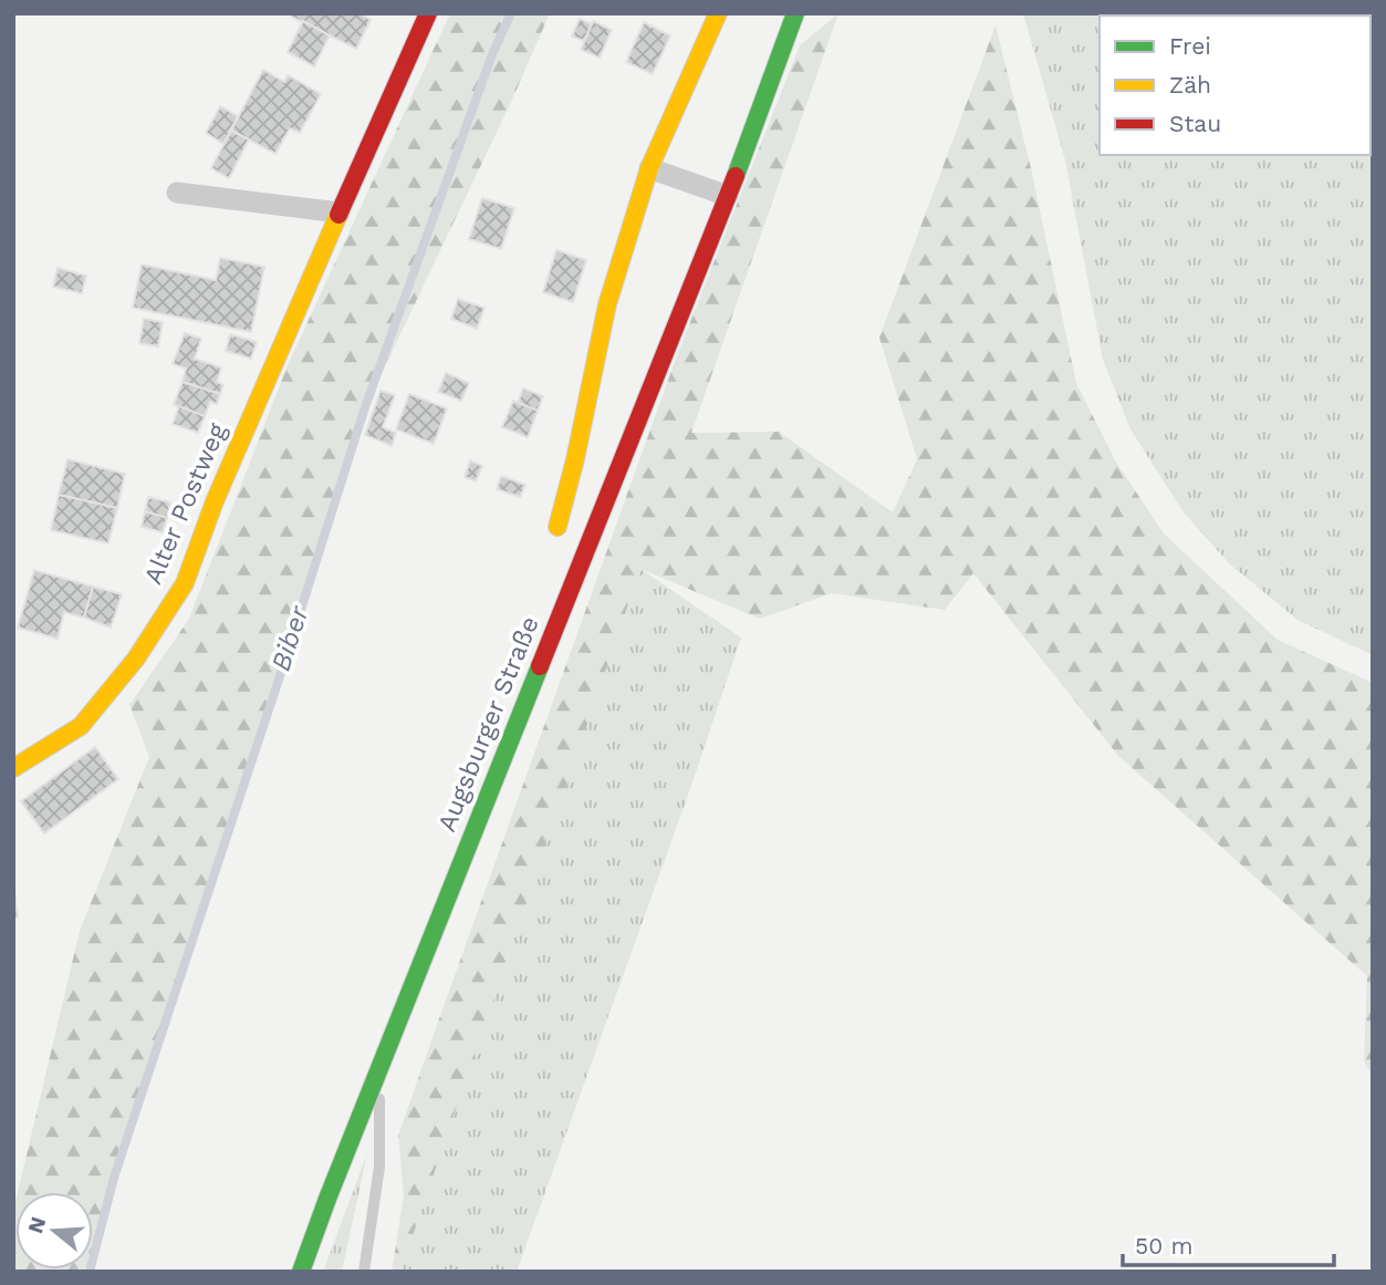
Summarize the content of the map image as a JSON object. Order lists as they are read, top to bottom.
{
  "streets": {
    "street": ["Alter Postweg", "Augsburger Straße"]
  },
  "water": ["Biber"],
  "legend": ["Frei", "Zäh", "Stau"],
  "scale_bar": "50 m",
  "north": "left"
}
